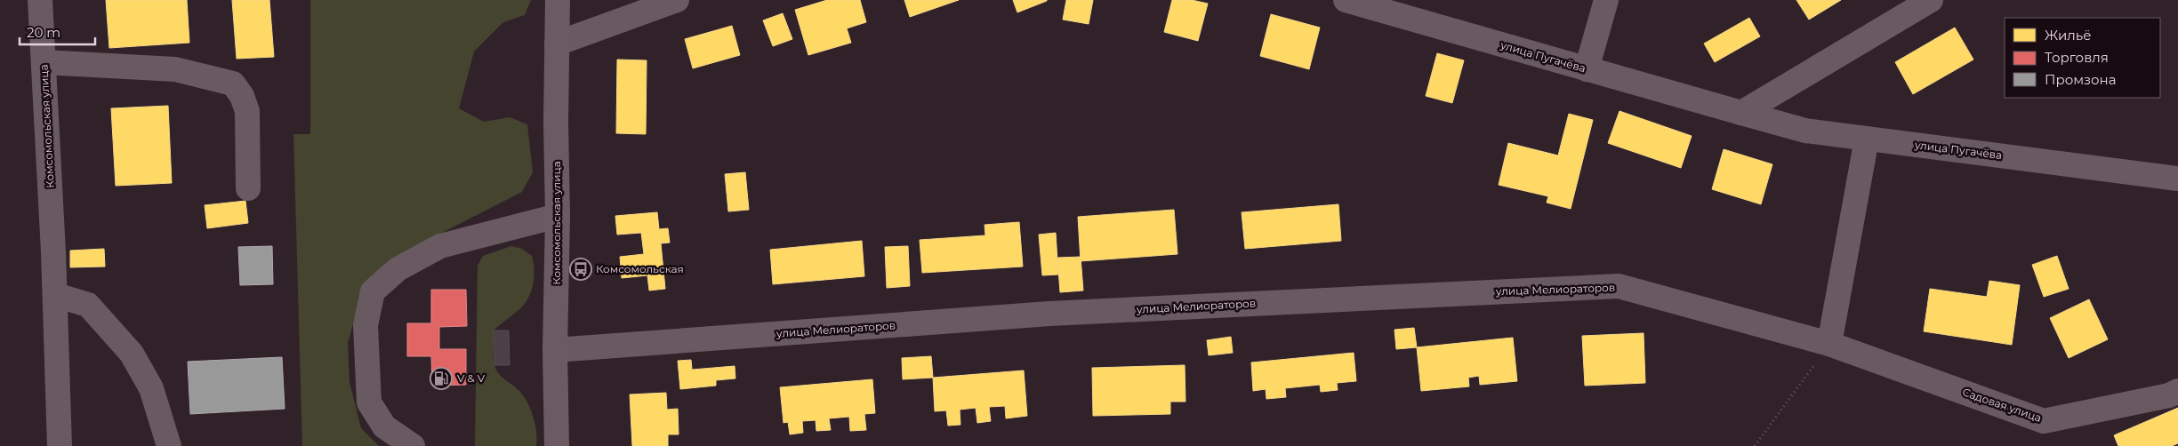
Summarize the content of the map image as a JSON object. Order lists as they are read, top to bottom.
{
  "streets": {
    "main road": ["Комсомольская улица"],
    "street": ["улица Пугачёва", "улица Мелиораторов", "Садовая улица"]
  },
  "crossings": [
    ["Комсомольская улица", "улица Мелиораторов"],
    ["улица Мелиораторов", "Садовая улица"]
  ],
  "places": {
    "bus stop": ["Комсомольская"],
    "fuel station": ["V & V"]
  },
  "legend": ["Жильё", "Торговля", "Промзона"],
  "scale_bar": "20 m"
}
